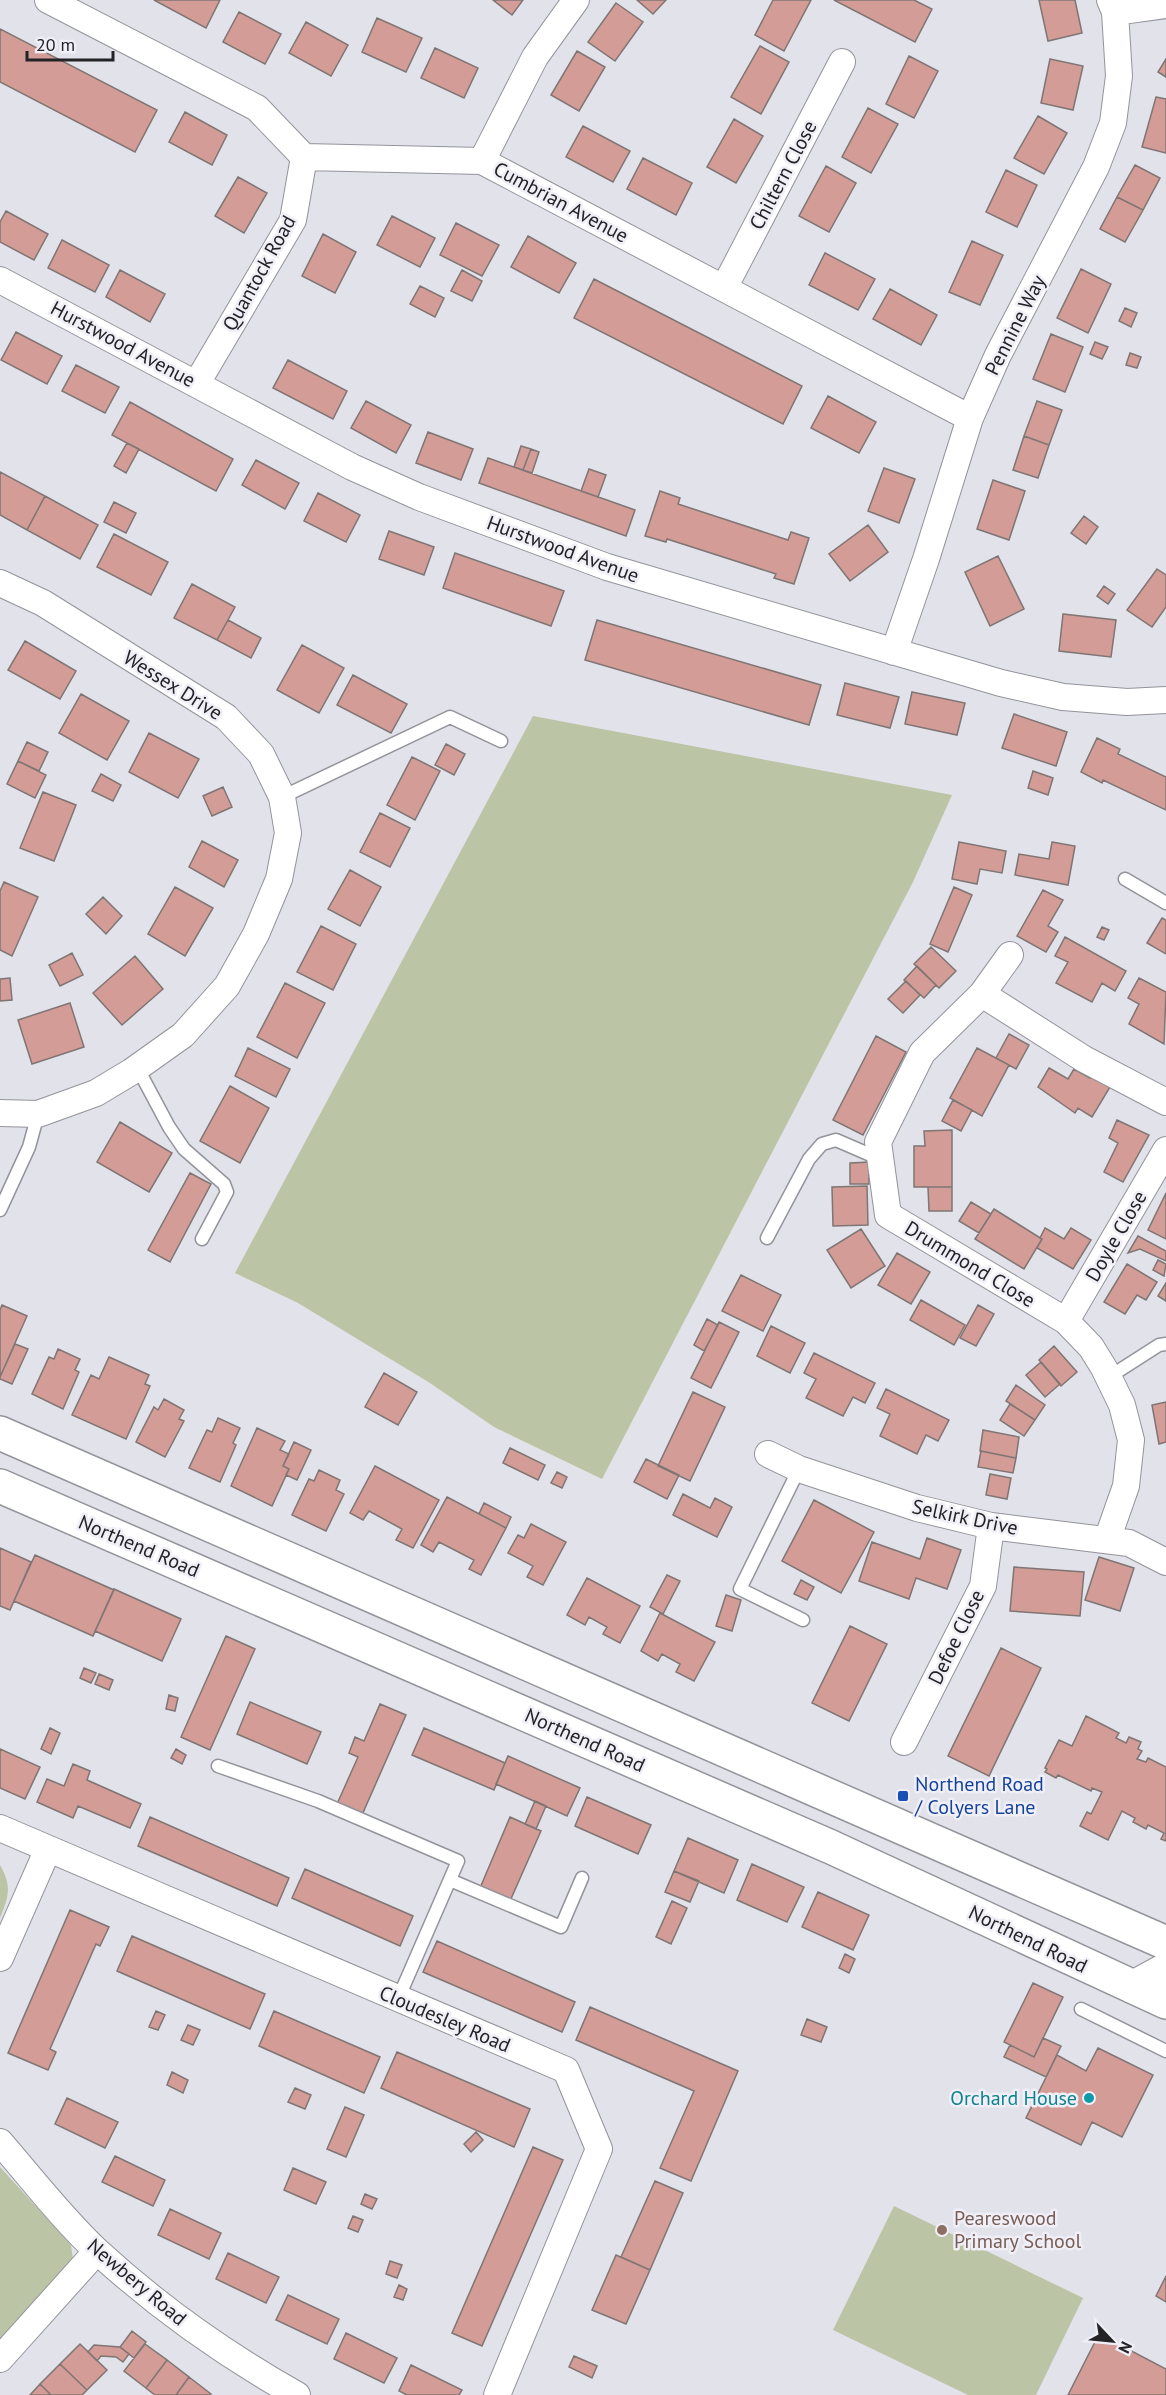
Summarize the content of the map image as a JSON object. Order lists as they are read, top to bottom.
{
  "streets": {
    "main road": ["Northend Road"],
    "street": [
      "Chiltern Close",
      "Cumbrian Avenue",
      "Quantock Road",
      "Pennine Way",
      "Hurstwood Avenue",
      "Wessex Drive",
      "Doyle Close",
      "Drummond Close",
      "Selkirk Drive",
      "Defoe Close",
      "Cloudesley Road",
      "Newbery Road"
    ]
  },
  "crossings": [
    ["Chiltern Close", "Cumbrian Avenue"],
    ["Cumbrian Avenue", "Quantock Road"],
    ["Cumbrian Avenue", "Pennine Way"],
    ["Quantock Road", "Hurstwood Avenue"],
    ["Pennine Way", "Hurstwood Avenue"],
    ["Doyle Close", "Drummond Close"],
    ["Drummond Close", "Selkirk Drive"],
    ["Selkirk Drive", "Defoe Close"]
  ],
  "places": {
    "transit": ["Northend Road / Colyers Lane"],
    "other": ["Orchard House", "Peareswood Primary School"]
  },
  "scale_bar": "20 m",
  "north": "bottom right"
}
